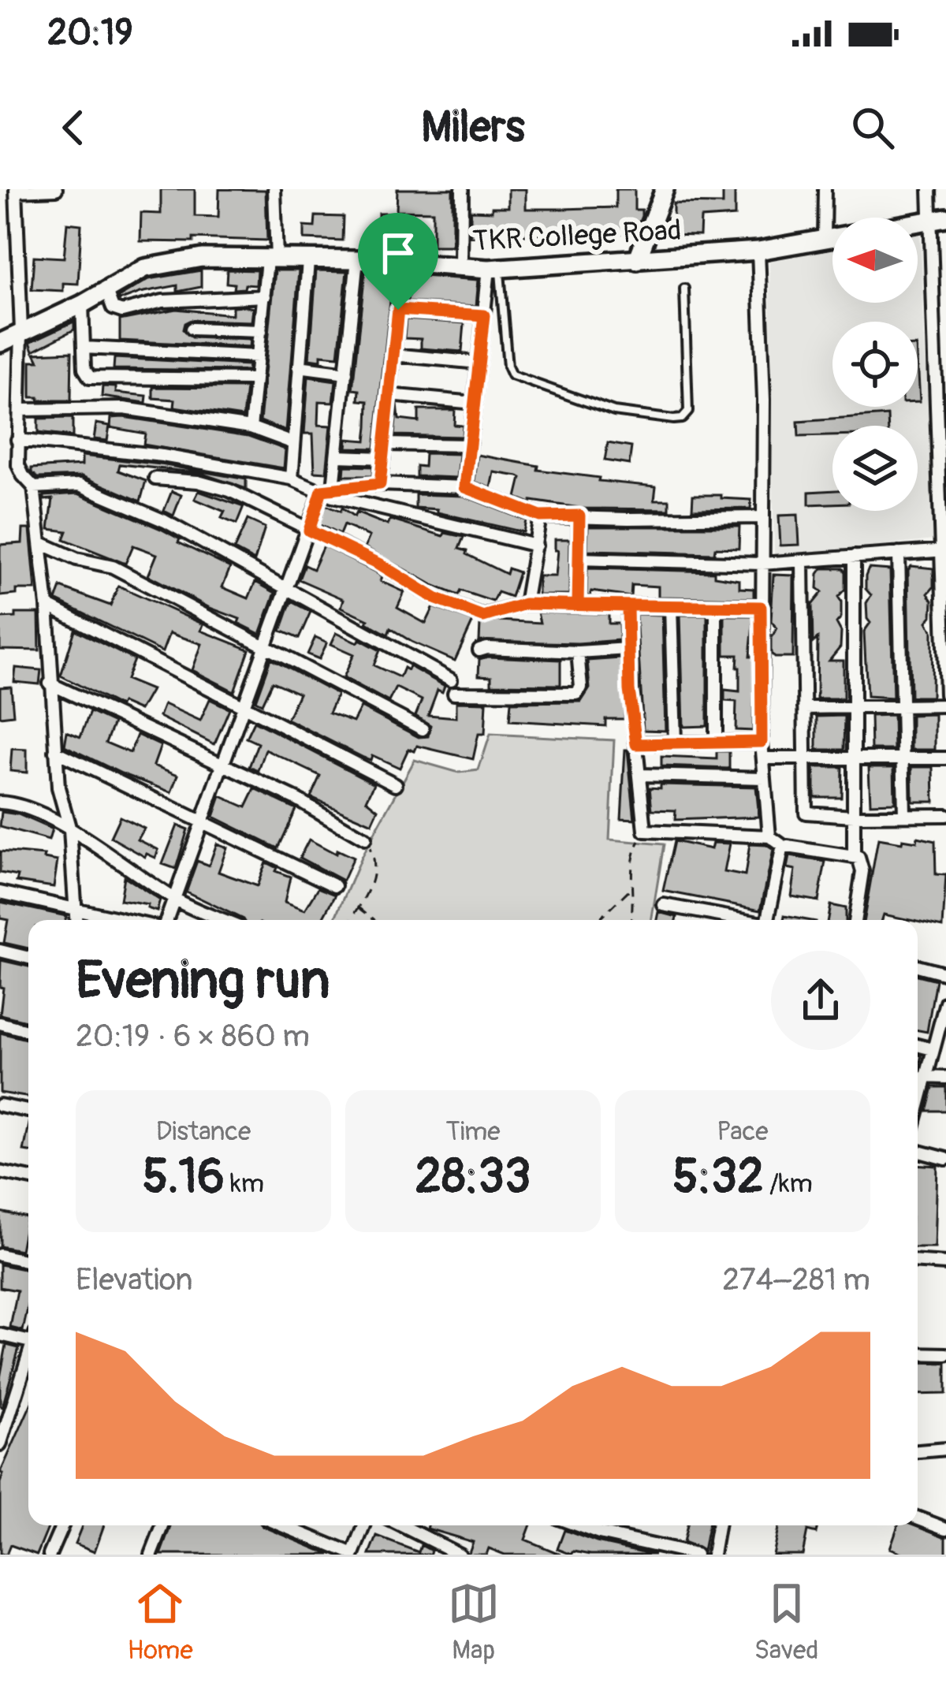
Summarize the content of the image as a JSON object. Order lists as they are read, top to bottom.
{
  "streets": {
    "street": ["TKR College Road"]
  },
  "north": "left",
  "page": {
    "status": "20:19",
    "header": "Milers",
    "heading": ["Evening run", "20:19 · 6 × 860 m"],
    "stats": [
      ["Distance", "5.16 km"],
      ["Time", "28:33"],
      ["Pace", "5:32 /km"]
    ],
    "chart": ["Elevation", "274–281 m"],
    "tabs": ["Home", "Map", "Saved"]
  }
}
